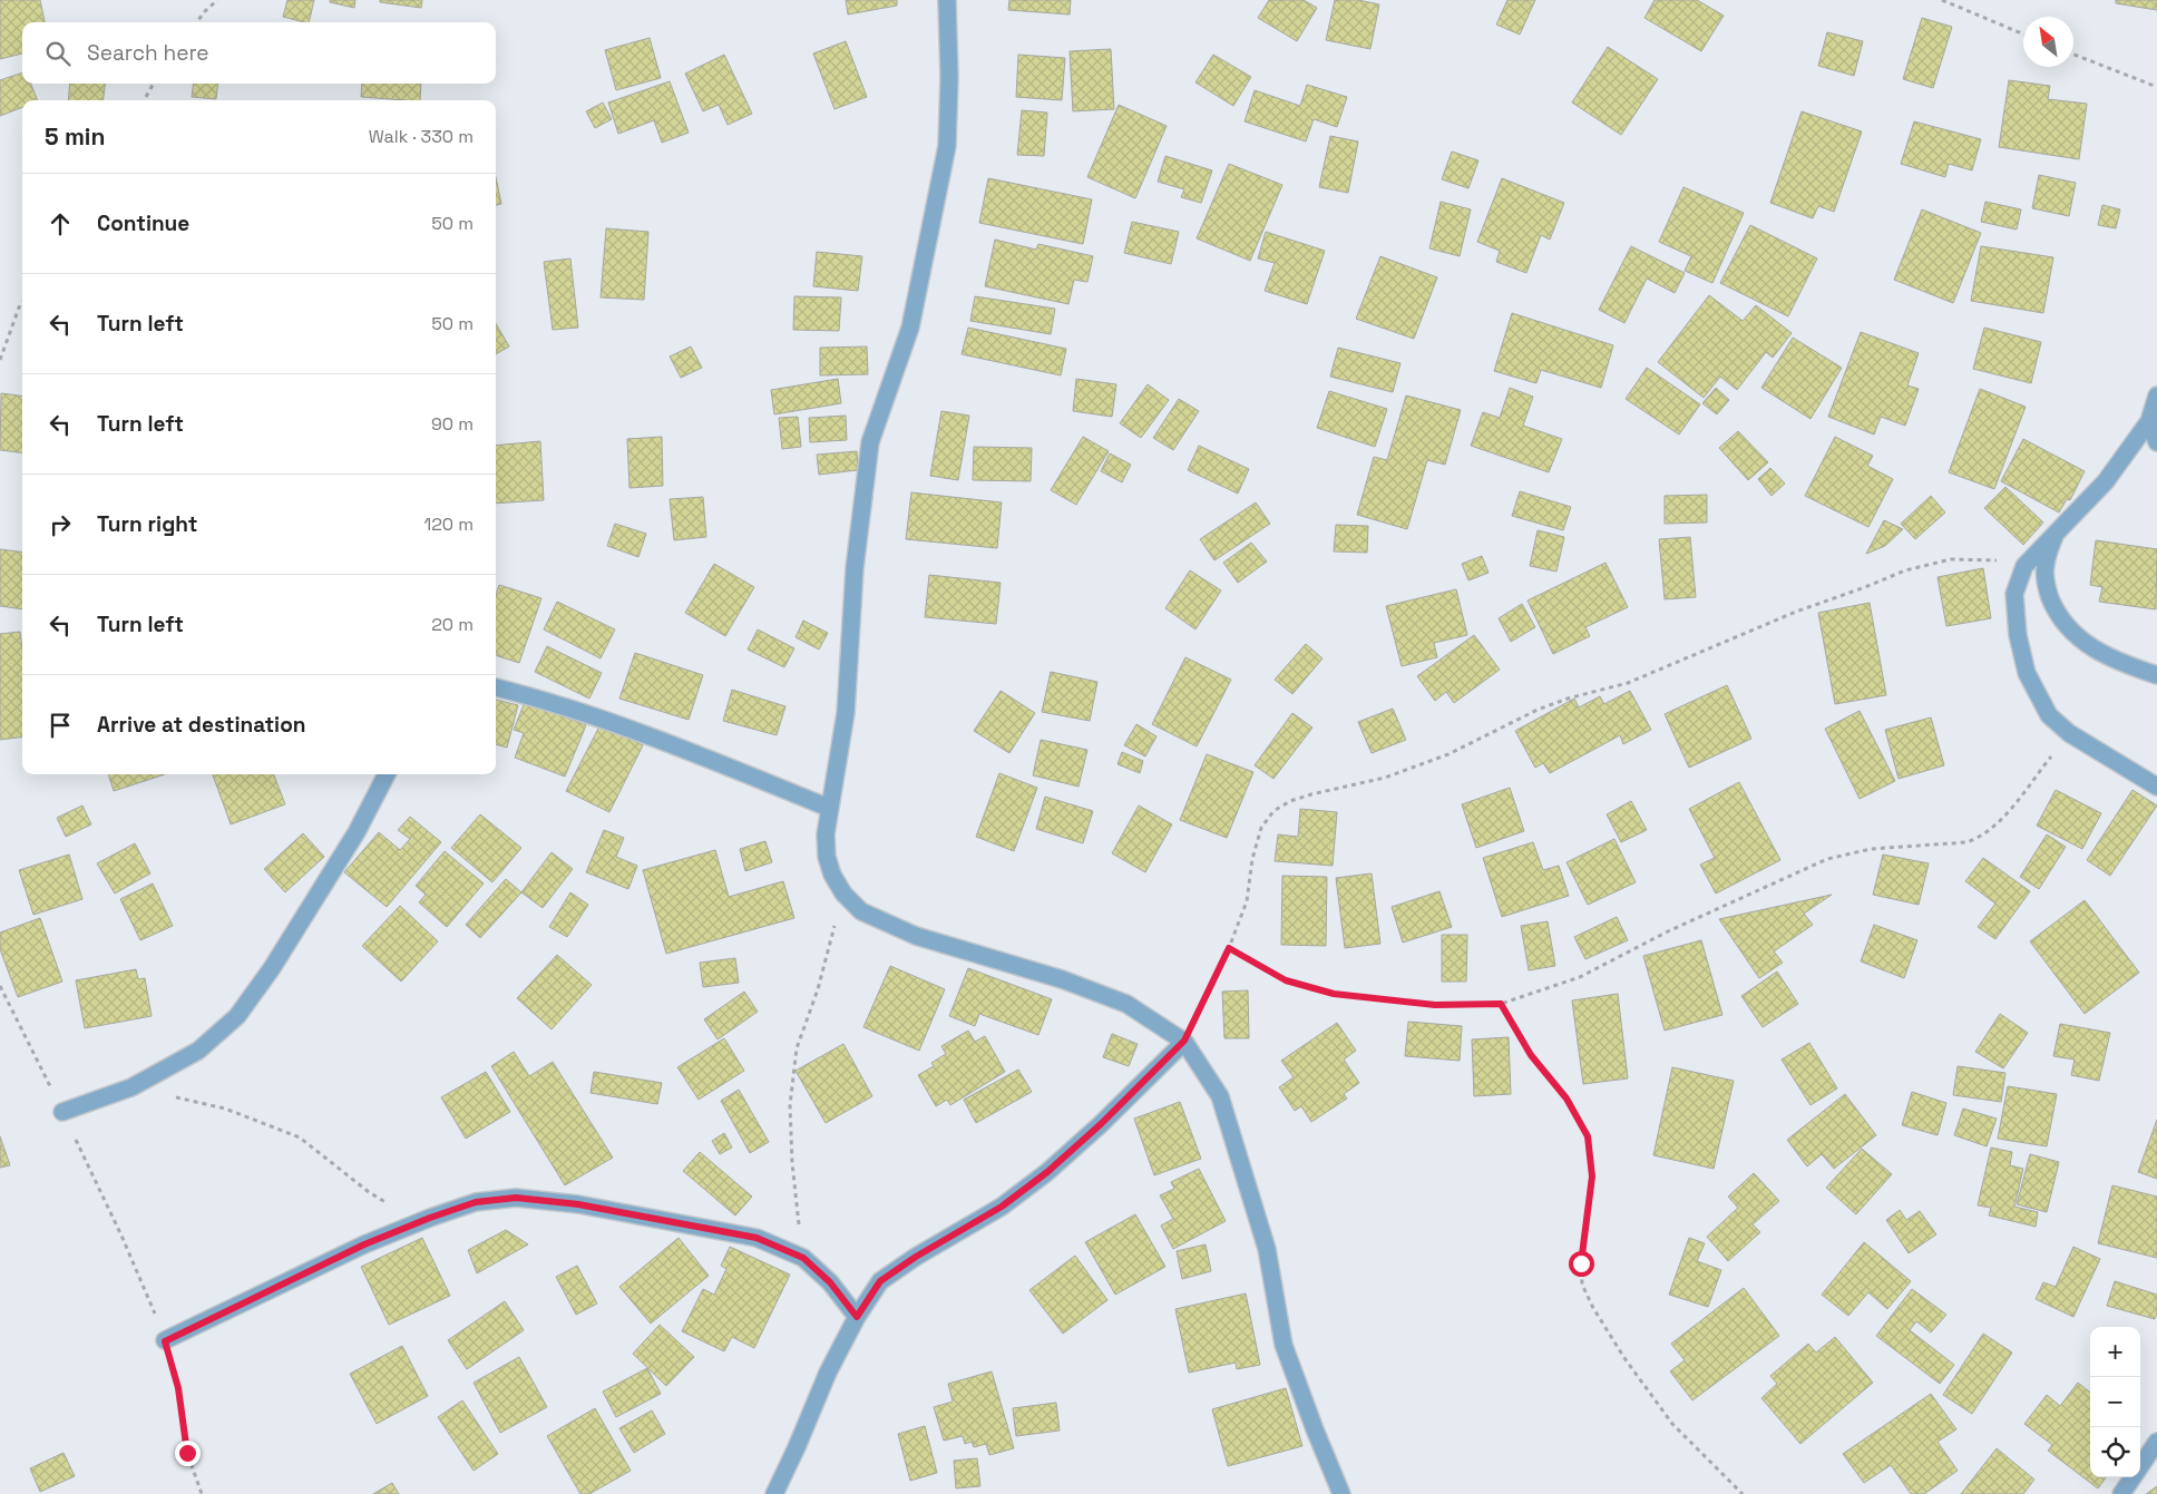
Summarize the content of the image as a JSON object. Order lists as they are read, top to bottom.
{
  "north": "top left",
  "page": {
    "search": "Search here",
    "heading": ["5 min", "Walk · 330 m"],
    "list": [
      ["Continue", "50 m"],
      ["Turn left", "50 m"],
      ["Turn left", "90 m"],
      ["Turn right", "120 m"],
      ["Turn left", "20 m"],
      "Arrive at destination"
    ],
    "map_buttons": ["+", "−"]
  }
}
